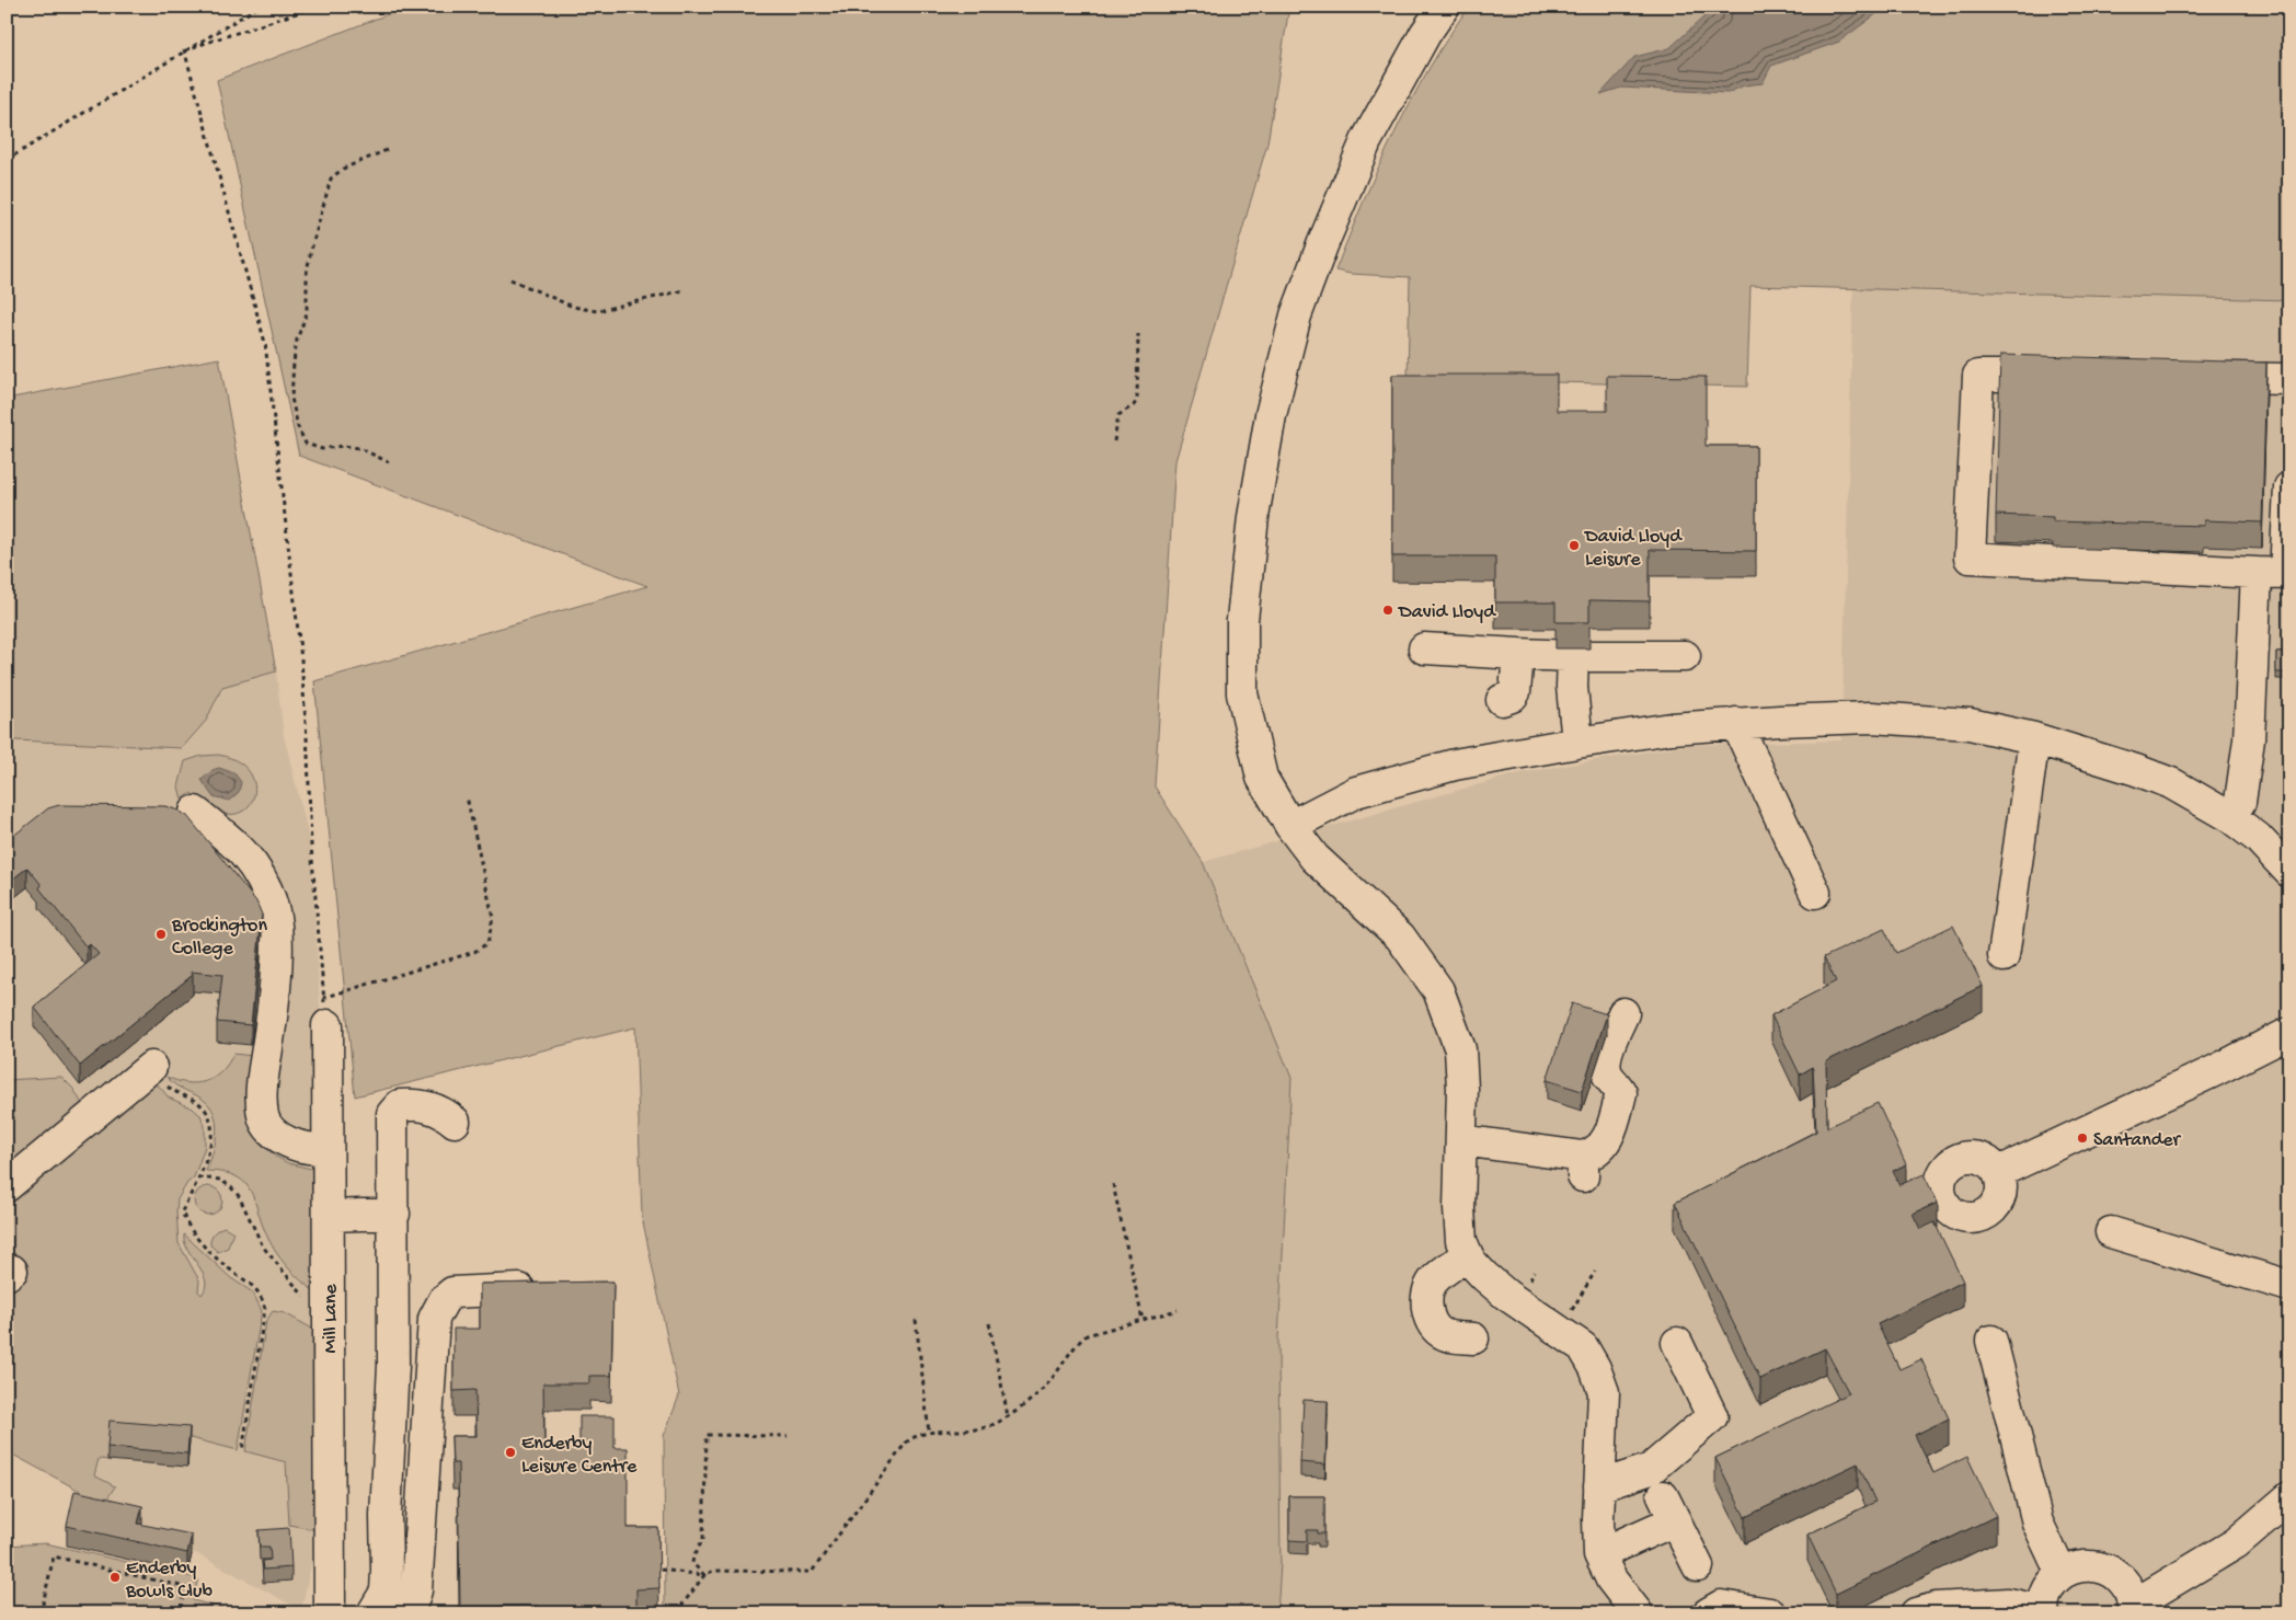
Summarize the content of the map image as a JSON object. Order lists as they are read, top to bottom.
{
  "streets": {
    "street": ["Mill Lane"]
  },
  "places": [
    "David Lloyd Leisure",
    "David Lloyd",
    "Brockington College",
    "Santander",
    "Enderby Leisure Centre",
    "Enderby Bowls Club"
  ]
}
